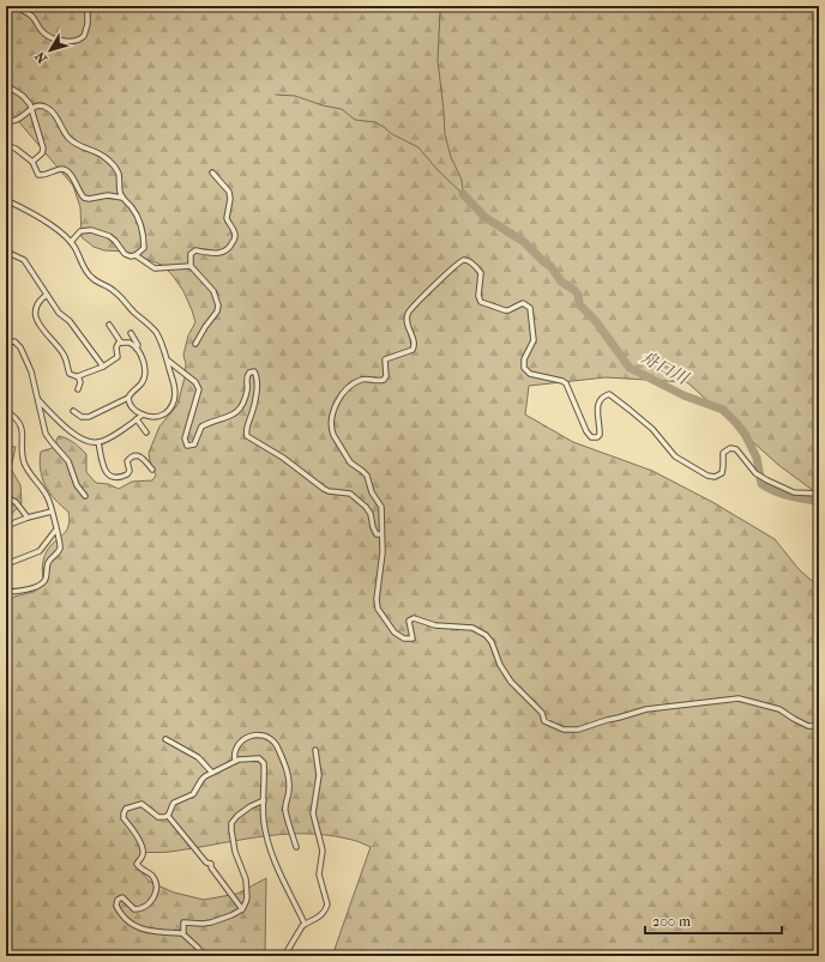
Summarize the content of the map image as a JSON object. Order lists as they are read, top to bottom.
{
  "water": ["舟口川"],
  "scale_bar": "200 m",
  "north": "bottom left"
}
